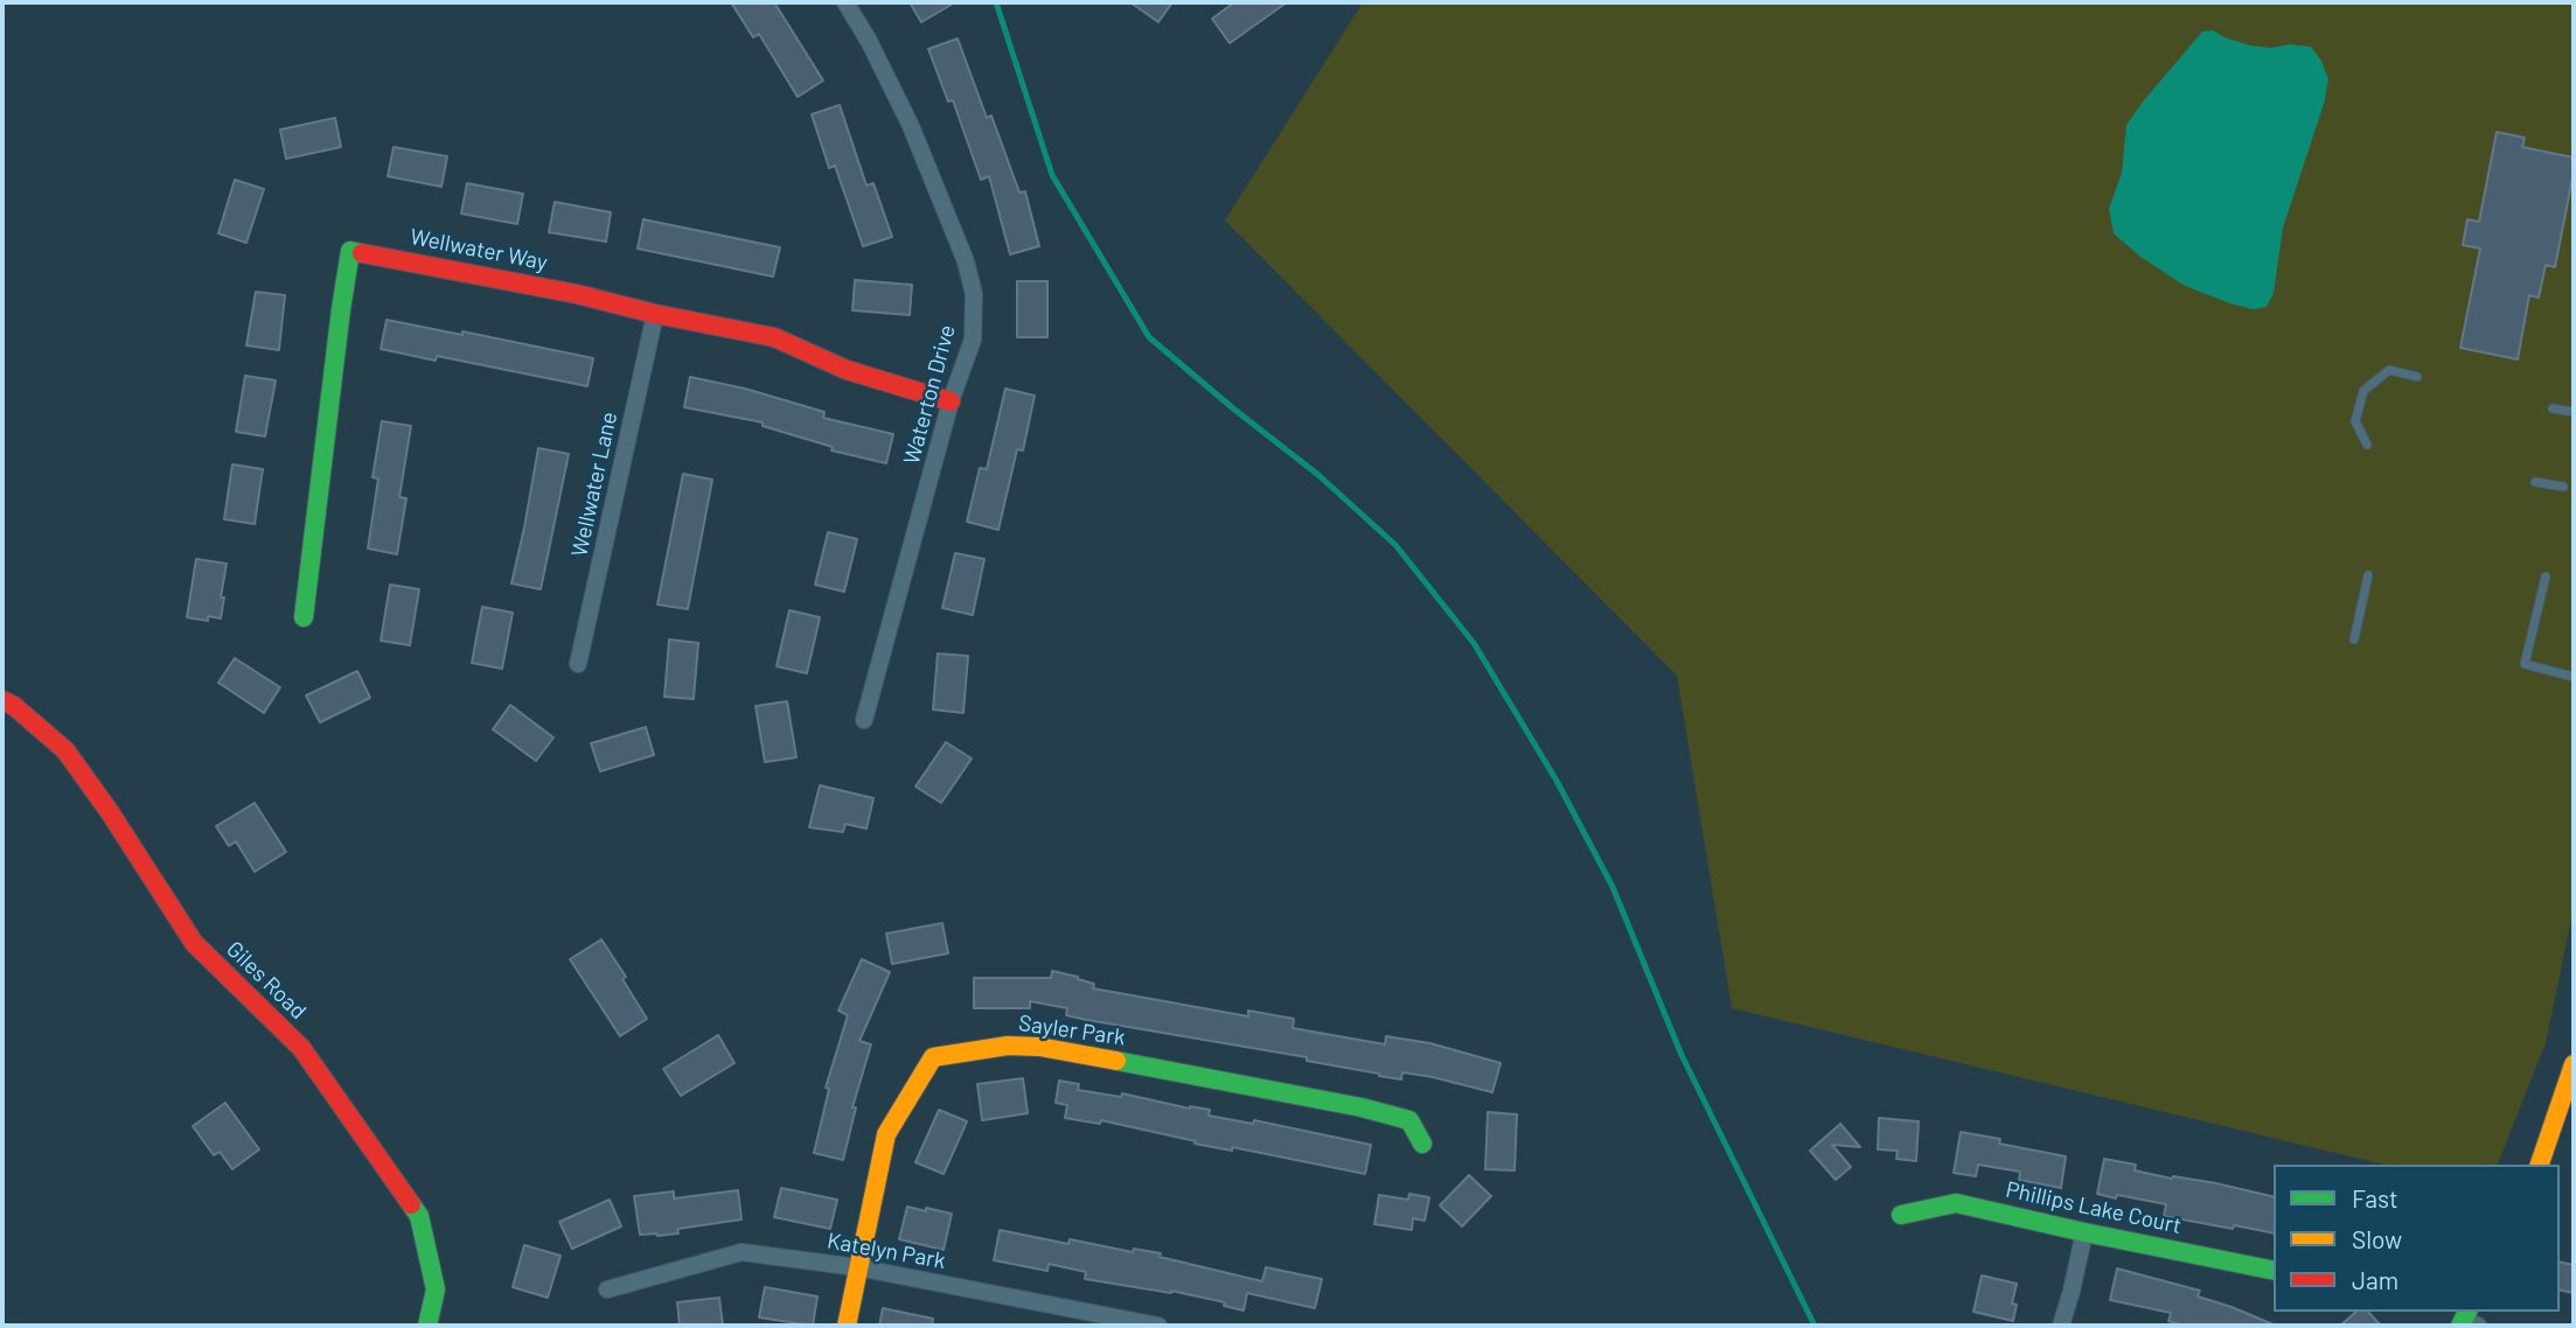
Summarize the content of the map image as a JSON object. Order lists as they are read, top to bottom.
{
  "streets": {
    "street": [
      "Wellwater Way",
      "Waterton Drive",
      "Wellwater Lane",
      "Giles Road",
      "Sayler Park",
      "Phillips Lake Court",
      "Katelyn Park"
    ]
  },
  "crossings": [
    ["Wellwater Way", "Waterton Drive"],
    ["Wellwater Way", "Wellwater Lane"],
    ["Sayler Park", "Katelyn Park"]
  ],
  "legend": ["Fast", "Slow", "Jam"]
}
